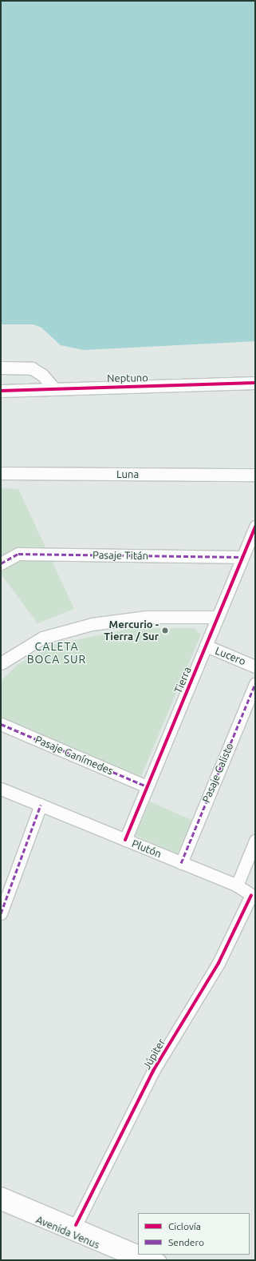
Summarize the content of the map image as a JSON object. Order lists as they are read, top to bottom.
{
  "streets": {
    "street": [
      "Neptuno",
      "Luna",
      "Pasaje Titán",
      "Lucero",
      "Tierra",
      "Pasaje Ganímedes",
      "Pasaje Calisto",
      "Plutón",
      "Júpiter",
      "Avenida Venus"
    ]
  },
  "crossings": [
    ["Pasaje Titán", "Tierra"],
    ["Lucero", "Tierra"],
    ["Tierra", "Pasaje Ganímedes"],
    ["Tierra", "Plutón"],
    ["Pasaje Calisto", "Plutón"],
    ["Plutón", "Júpiter"],
    ["Júpiter", "Avenida Venus"]
  ],
  "districts": ["CALETA BOCA SUR"],
  "places": ["Mercurio - Tierra / Sur"],
  "legend": ["Ciclovía", "Sendero"]
}
